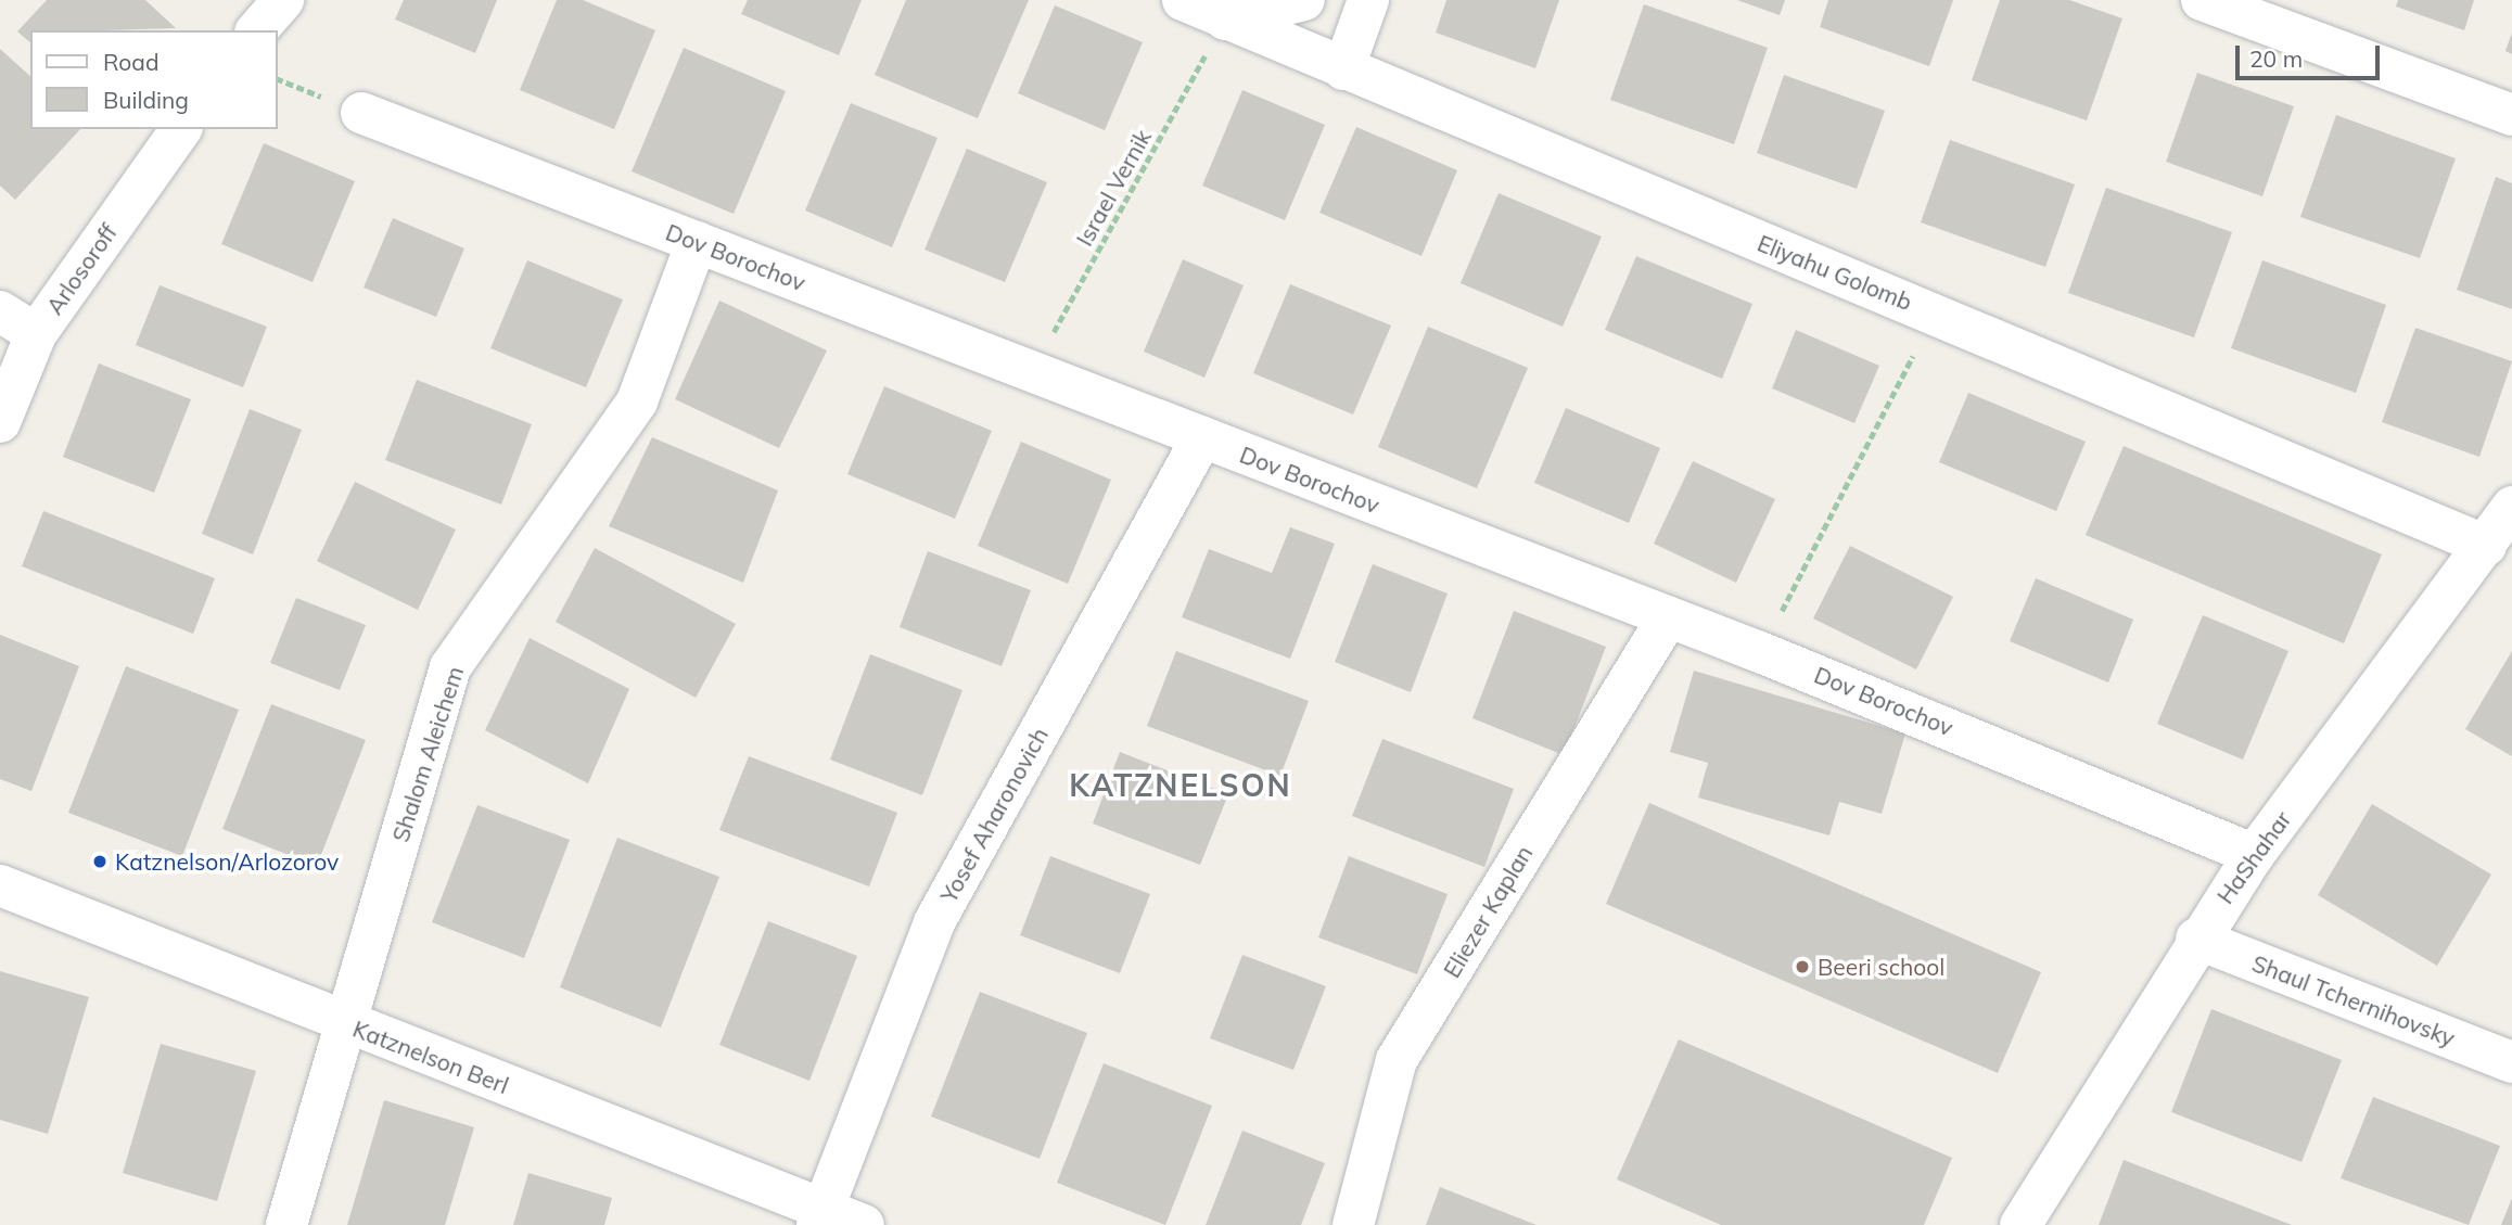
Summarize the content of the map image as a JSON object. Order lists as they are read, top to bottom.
{
  "streets": {
    "street": [
      "Dov Borochov",
      "Arlosoroff",
      "Eliyahu Golomb",
      "Shalom Aleichem",
      "Yosef Aharonovich",
      "HaShahar",
      "Eliezer Kaplan",
      "Shaul Tchernihovsky",
      "Katznelson Berl"
    ],
    "path": ["Israel Vernik"]
  },
  "crossings": [
    ["Israel Vernik", "Dov Borochov"],
    ["Israel Vernik", "Eliyahu Golomb"],
    ["Dov Borochov", "Shalom Aleichem"],
    ["Dov Borochov", "Yosef Aharonovich"],
    ["Dov Borochov", "HaShahar"],
    ["Dov Borochov", "Eliezer Kaplan"],
    ["Eliyahu Golomb", "HaShahar"],
    ["Shalom Aleichem", "Katznelson Berl"],
    ["Yosef Aharonovich", "Katznelson Berl"],
    ["HaShahar", "Shaul Tchernihovsky"]
  ],
  "districts": ["KATZNELSON"],
  "places": ["Katznelson/Arlozorov", "Beeri school"],
  "legend": ["Road", "Building"],
  "scale_bar": "20 m"
}
